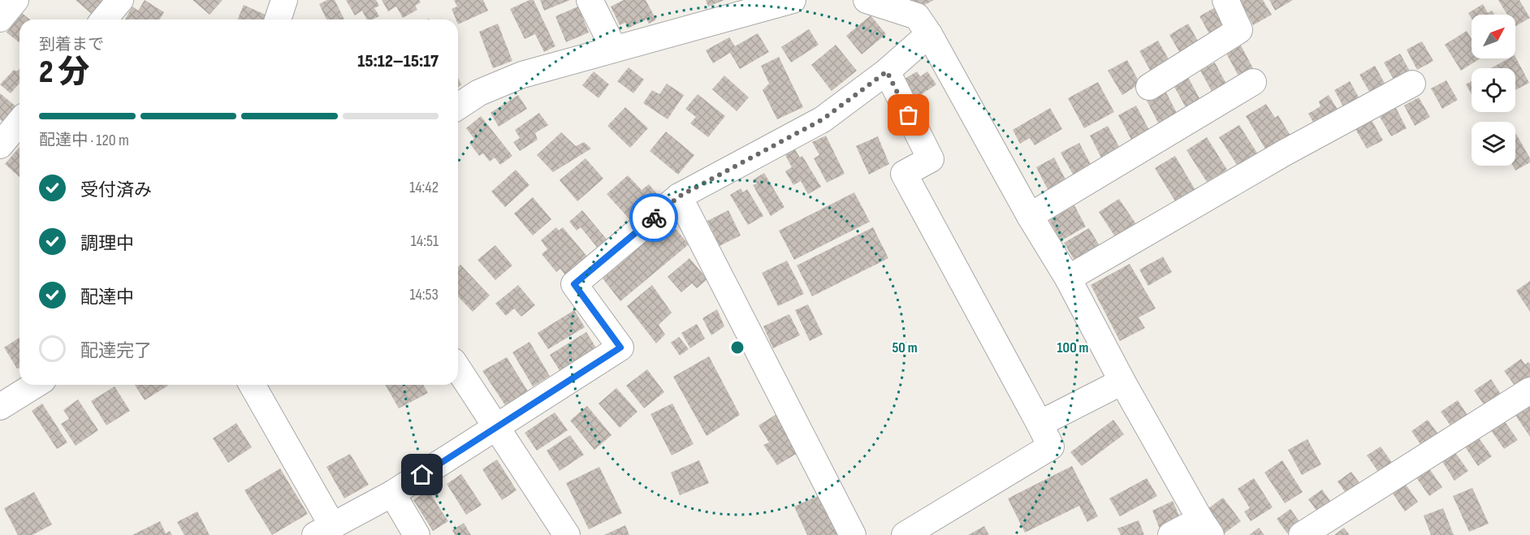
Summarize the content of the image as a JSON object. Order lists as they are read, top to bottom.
{
  "north": "top right",
  "page": {
    "heading": ["2 分", "到着まで", "15:12–15:17"],
    "bar": "配達中 · 120 m",
    "list": [
      ["受付済み", "14:42"],
      ["調理中", "14:51"],
      ["配達中", "14:53"],
      "配達完了"
    ]
  },
  "rings": ["50 m", "100 m"]
}
